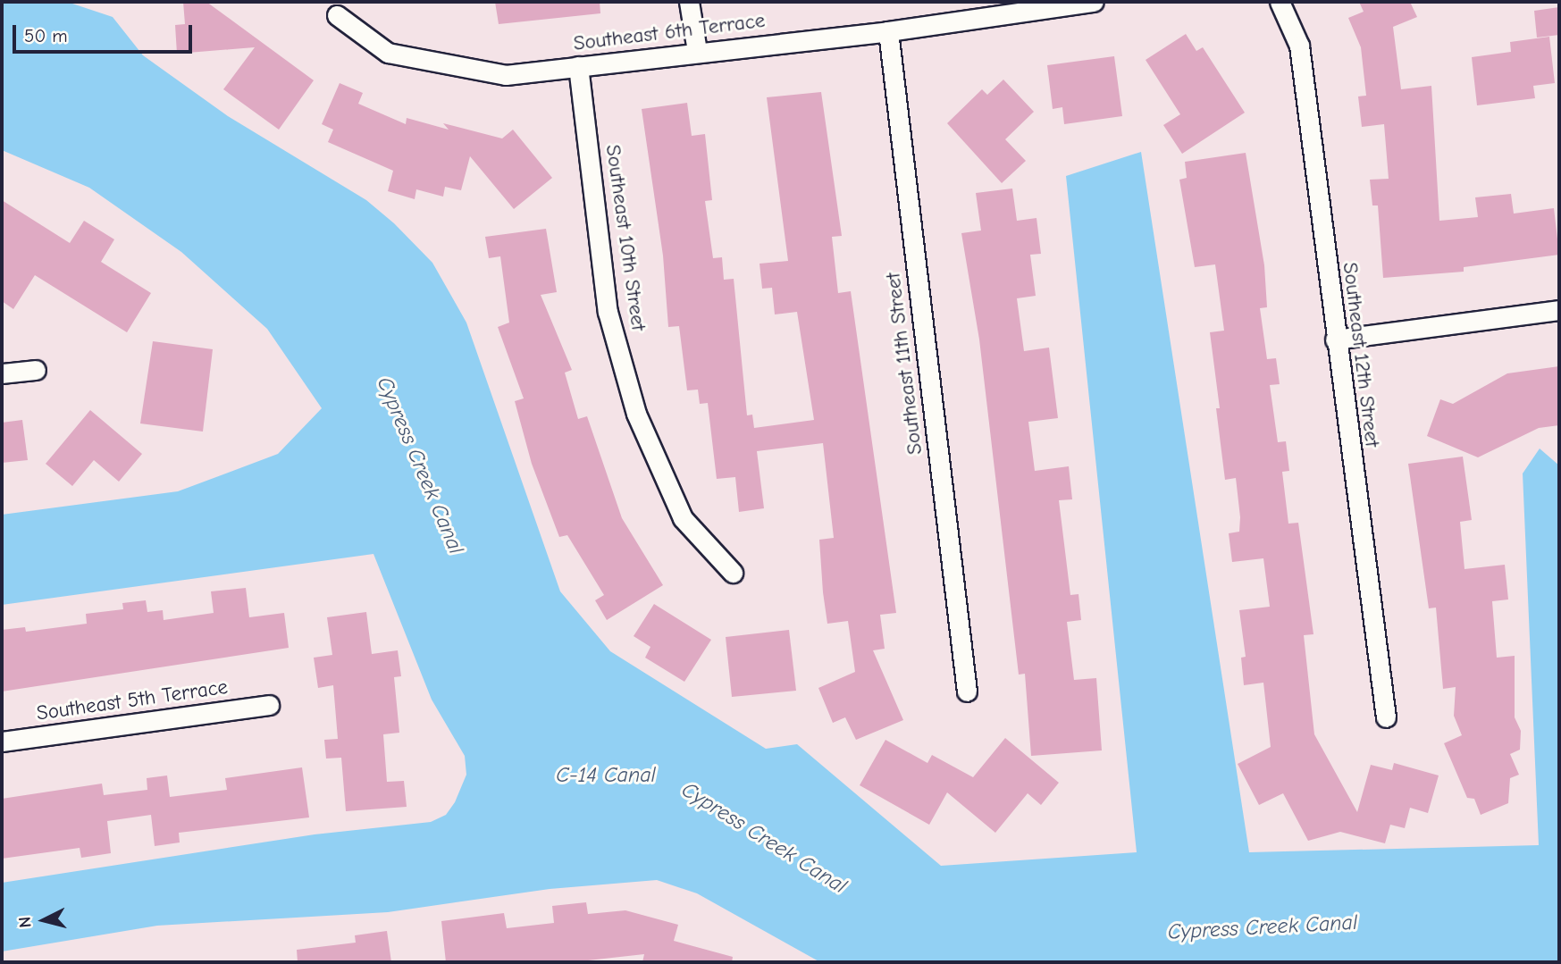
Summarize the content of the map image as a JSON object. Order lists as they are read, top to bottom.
{
  "streets": {
    "street": [
      "Southeast 6th Terrace",
      "Southeast 10th Street",
      "Southeast 12th Street",
      "Southeast 11th Street",
      "Southeast 5th Terrace"
    ]
  },
  "crossings": [
    ["Southeast 6th Terrace", "Southeast 10th Street"],
    ["Southeast 6th Terrace", "Southeast 11th Street"]
  ],
  "water": ["Cypress Creek Canal", "C-14 Canal"],
  "scale_bar": "50 m",
  "north": "left"
}
